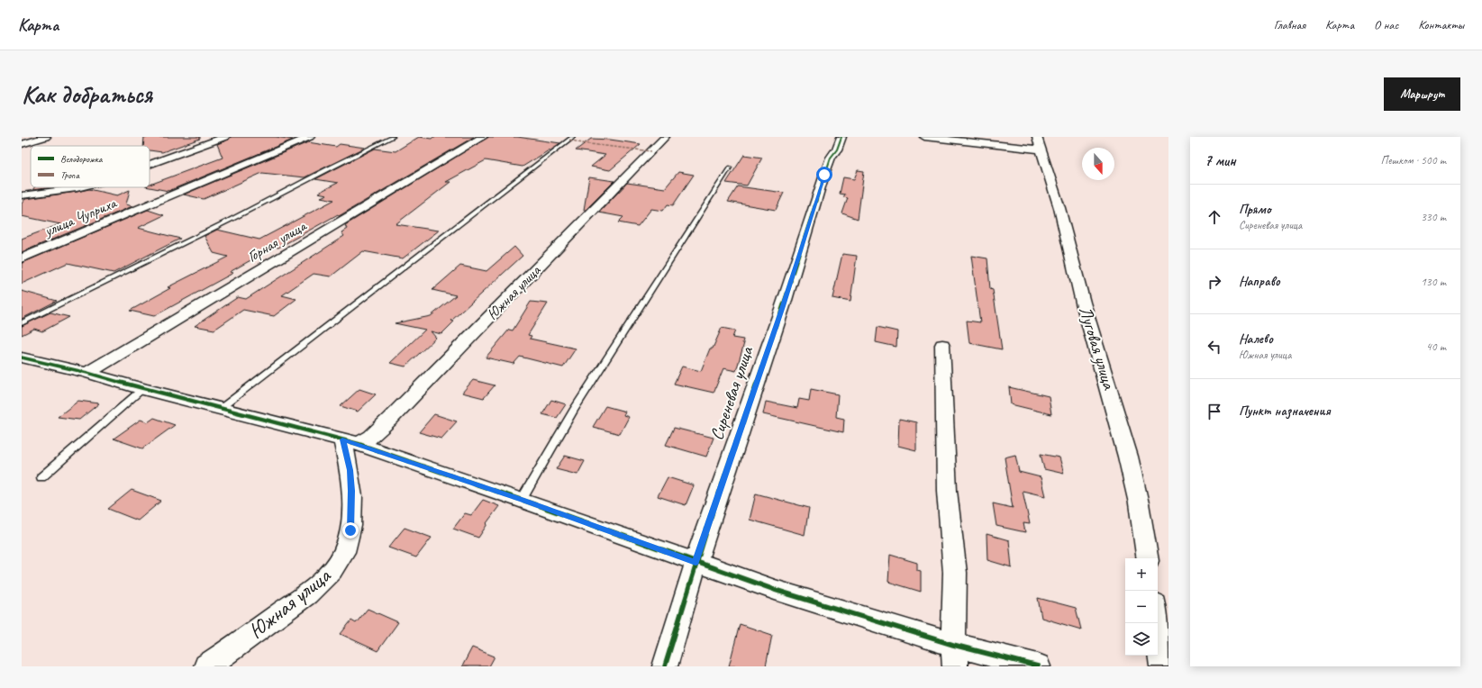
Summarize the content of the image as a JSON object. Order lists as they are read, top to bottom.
{
  "streets": {
    "street": [
      "улица Чуприха",
      "Горная улица",
      "Южная улица",
      "Луговая улица",
      "Сиреневая улица"
    ]
  },
  "legend": ["Велодорожка", "Тропа"],
  "north": "bottom",
  "page": {
    "header": "Карта",
    "nav": [
      "Главная",
      "Карта",
      "О нас",
      "Контакты"
    ],
    "buttons": "Маршрут",
    "title": "Как добраться",
    "heading": ["7 мин", "Пешком · 500 m"],
    "list": [
      ["Прямо", "Сиреневая улица", "330 m"],
      ["Направо", "130 m"],
      ["Налево", "Южная улица", "40 m"],
      "Пункт назначения"
    ],
    "map_buttons": ["+", "−"]
  }
}
